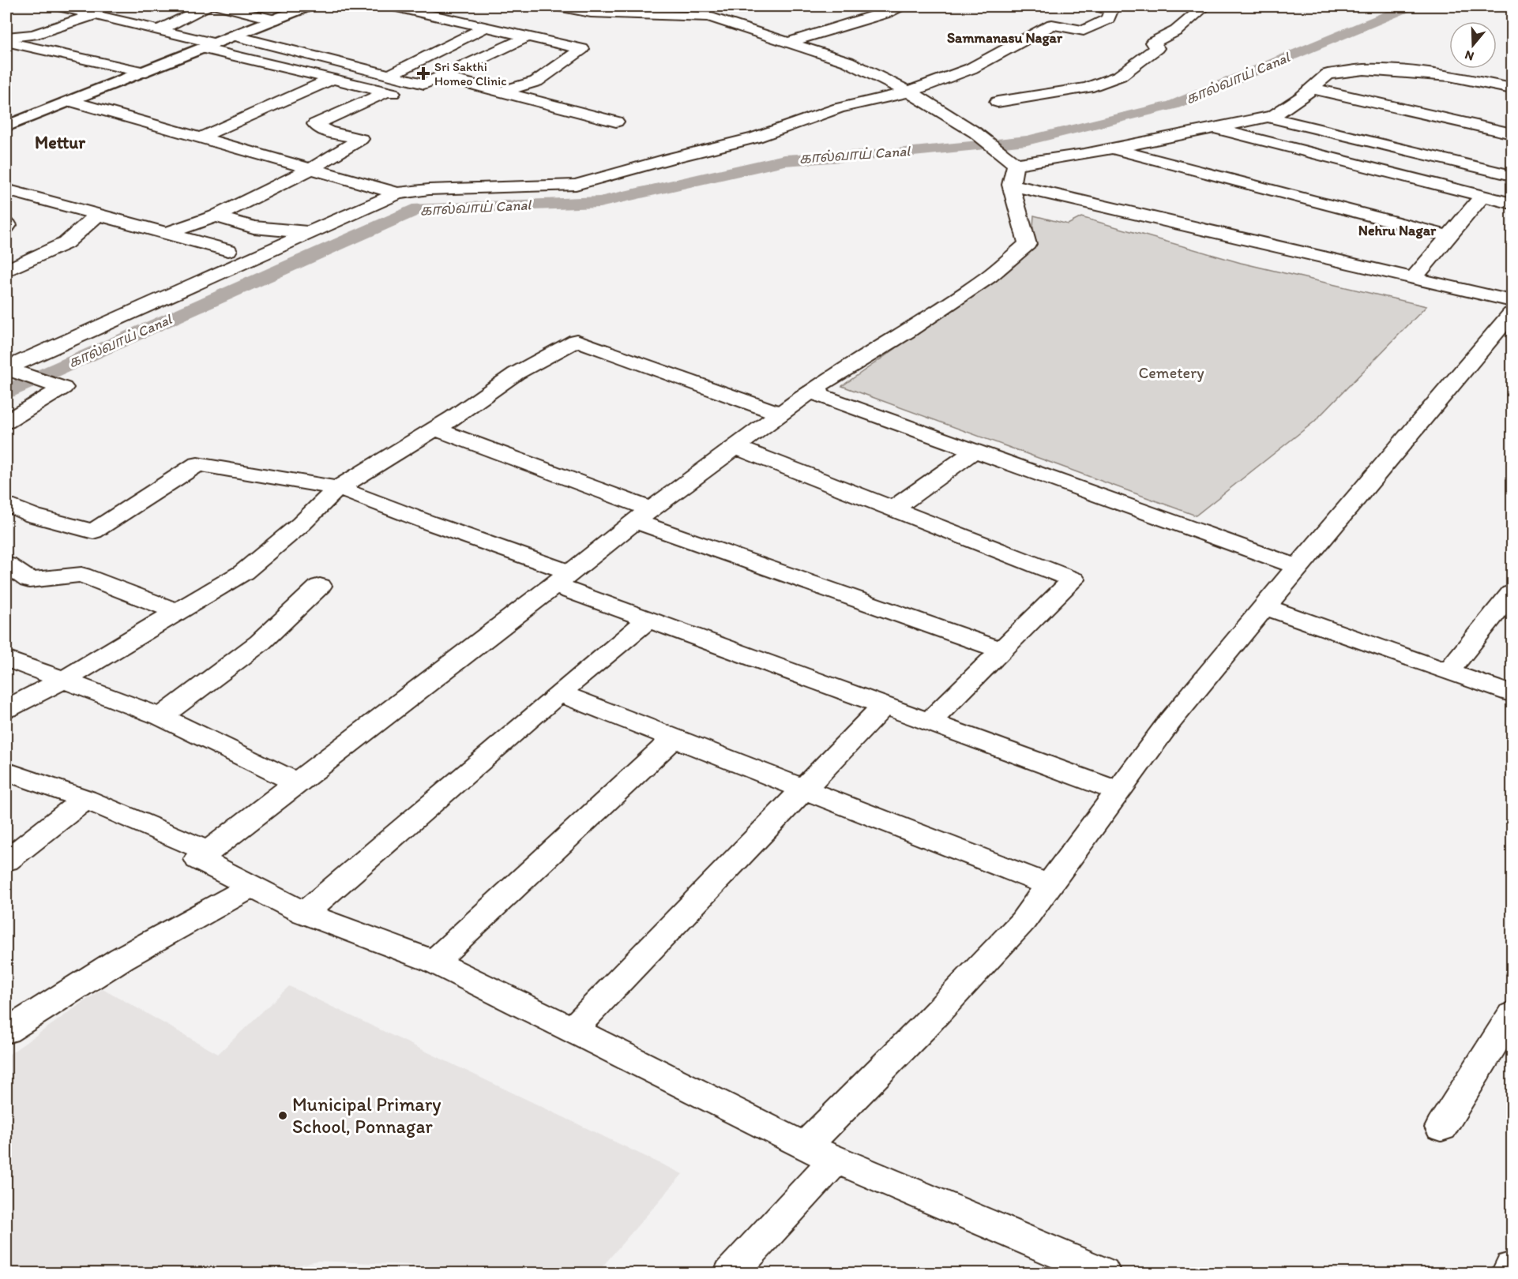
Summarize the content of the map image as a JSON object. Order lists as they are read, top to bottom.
{
  "districts": ["Sammanasu Nagar", "Mettur", "Nehru Nagar"],
  "water": ["கால்வாய் Canal"],
  "parks": ["Cemetery"],
  "places": {
    "health": ["Sri Sakthi Homeo Clinic"],
    "other": ["Municipal Primary School, Ponnagar"]
  },
  "north": "bottom"
}
